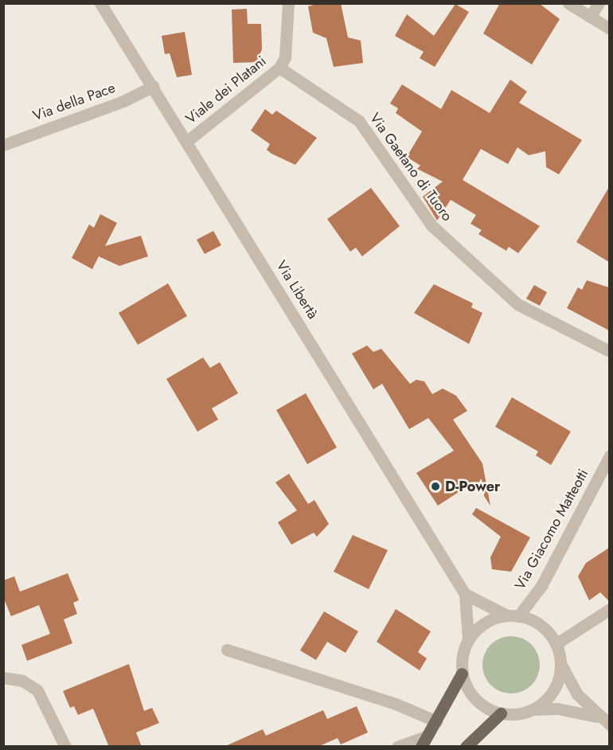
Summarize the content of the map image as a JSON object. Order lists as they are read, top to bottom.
{
  "streets": {
    "street": [
      "Viale dei Platani",
      "Via della Pace",
      "Via Gaetano di Tuoro",
      "Via Libertà",
      "Via Giacomo Matteotti"
    ]
  },
  "crossings": [
    ["Viale dei Platani", "Via Gaetano di Tuoro"],
    ["Viale dei Platani", "Via Libertà"],
    ["Via della Pace", "Via Libertà"],
    ["Via Libertà", "Via Giacomo Matteotti"]
  ],
  "places": ["D-Power"]
}
